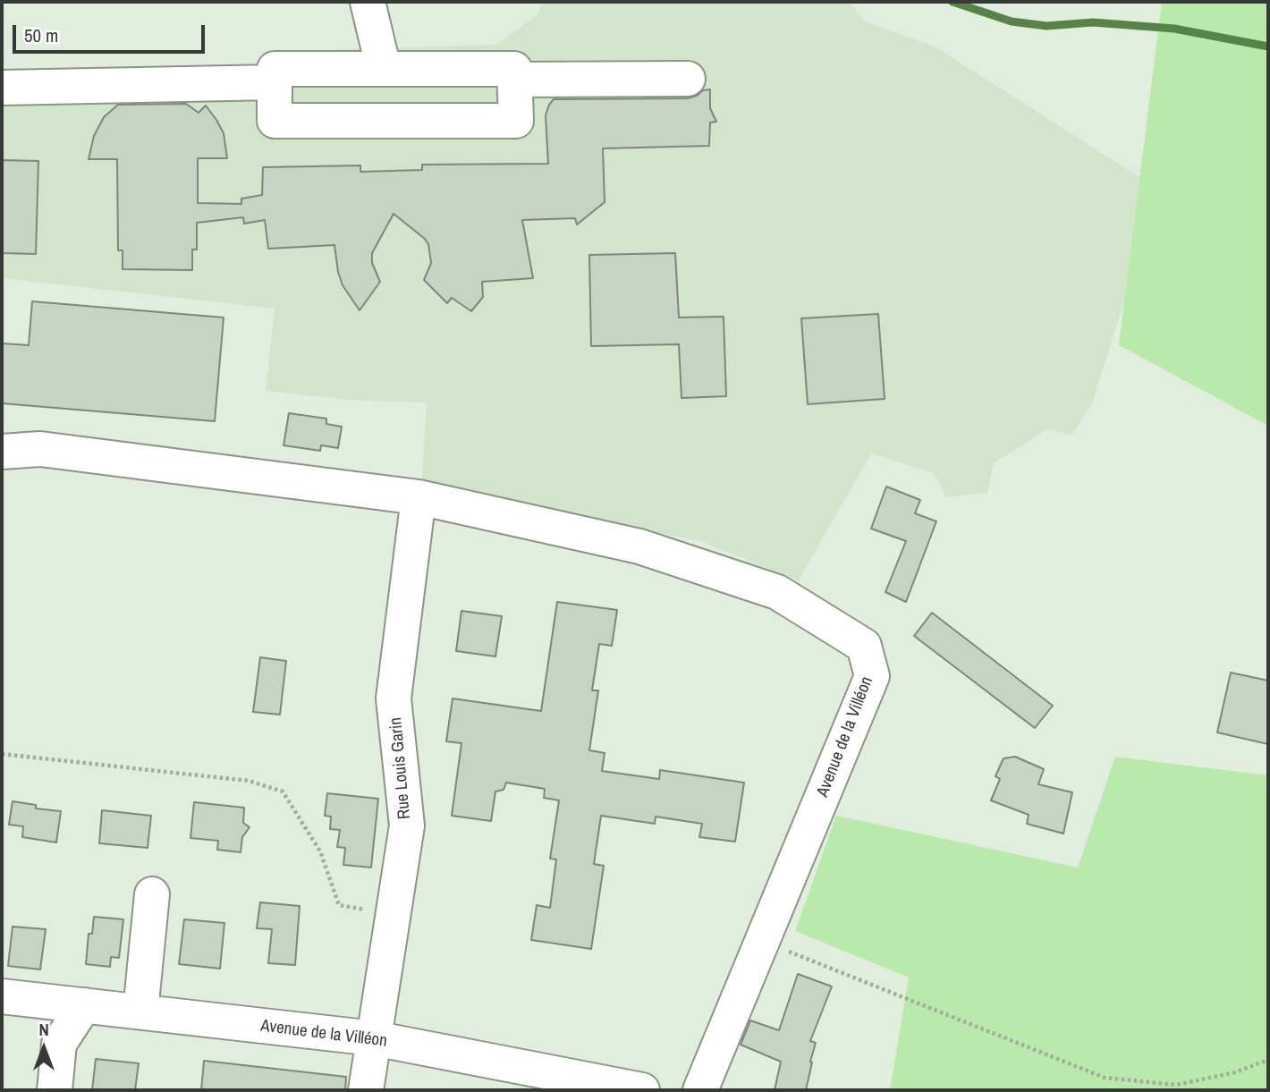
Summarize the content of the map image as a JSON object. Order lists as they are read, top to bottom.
{
  "streets": {
    "street": ["Avenue de la Villéon", "Rue Louis Garin"]
  },
  "crossings": [
    ["Avenue de la Villéon", "Rue Louis Garin"]
  ],
  "scale_bar": "50 m",
  "north": "top"
}
